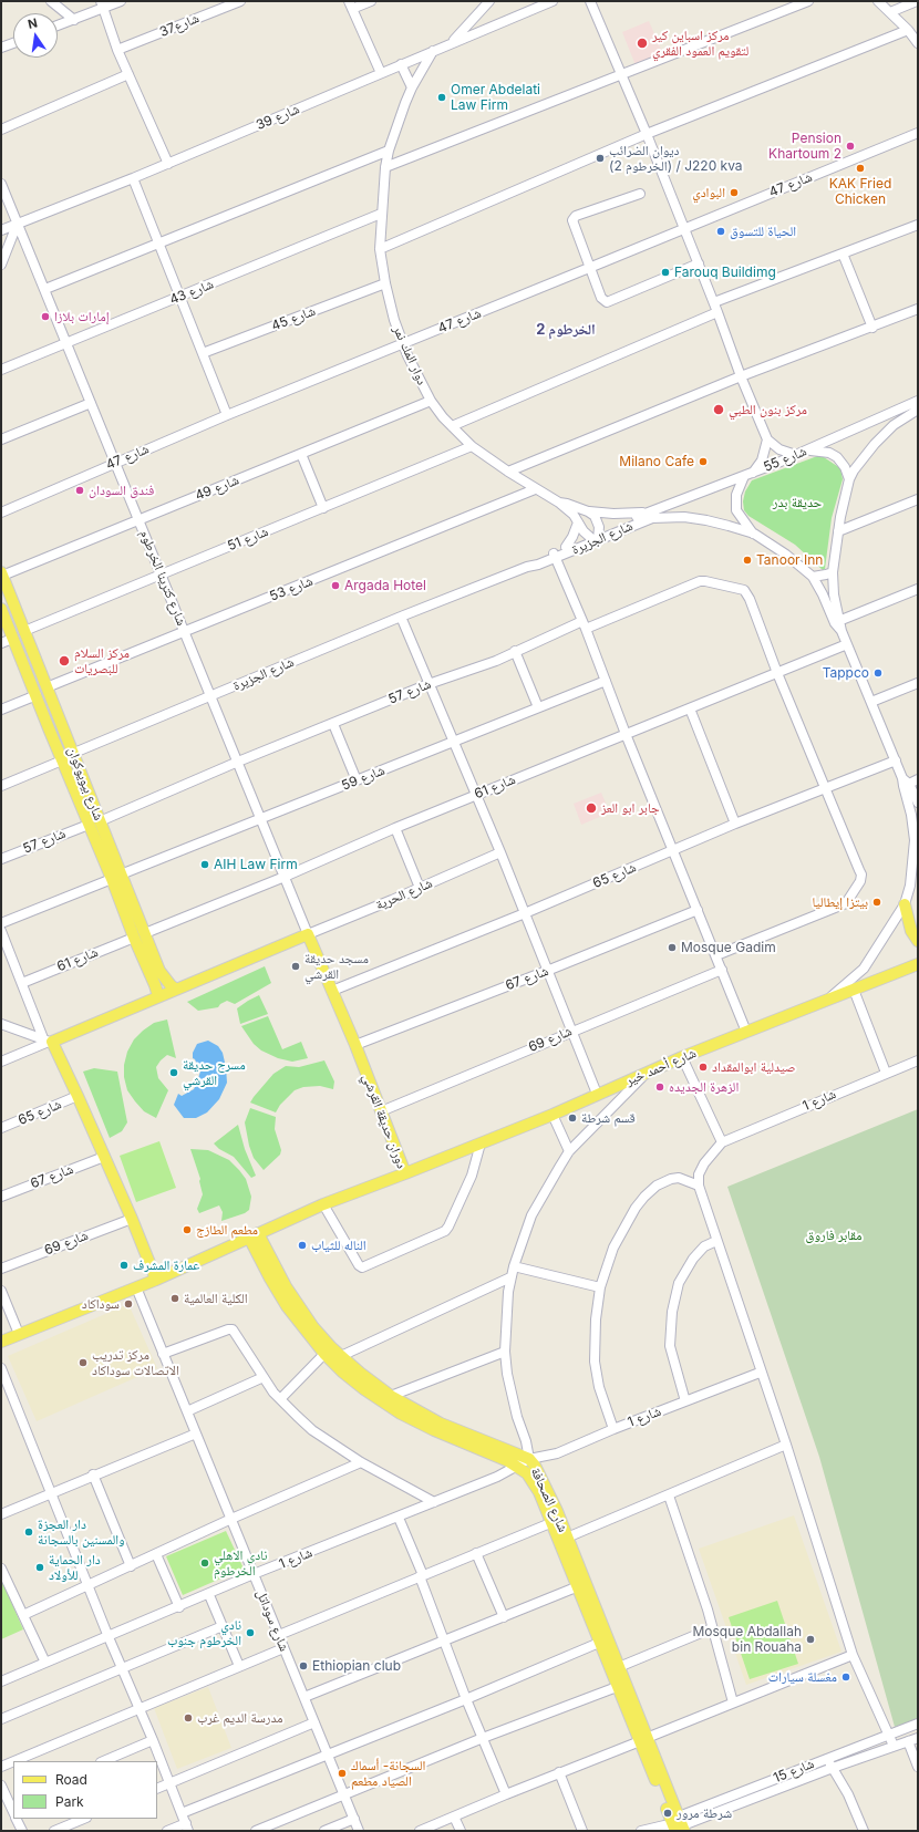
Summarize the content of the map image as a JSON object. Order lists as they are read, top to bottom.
{
  "streets": {
    "main road": [
      "شارع بيويوكوان",
      "شارع أحمد خير",
      "دوران حديقة القرشي",
      "شارع الصحافة"
    ],
    "street": [
      "شارع37",
      "شارع 39",
      "شارع 47",
      "شارع 43",
      "شارع 45",
      "دوار المك نمر",
      "شارع 55",
      "شارع 49",
      "شارع الجزيرة",
      "شارع 51",
      "شارع كترينا الخرطوم",
      "شارع 53",
      "شارع 57",
      "شارع 59",
      "شارع 61",
      "شارع 65",
      "شارع الحرية",
      "شارع 67",
      "شارع 69",
      "شارع 1",
      "شارع سوداتل",
      "شارع 15"
    ]
  },
  "crossings": [
    ["شارع 39", "دوار المك نمر"],
    ["شارع 39", "شارع كترينا الخرطوم"],
    ["شارع 47", "دوار المك نمر"],
    ["شارع 47", "شارع كترينا الخرطوم"],
    ["شارع 43", "دوار المك نمر"],
    ["شارع 43", "شارع كترينا الخرطوم"],
    ["شارع 45", "دوار المك نمر"],
    ["دوار المك نمر", "شارع 55"],
    ["دوار المك نمر", "شارع 49"],
    ["دوار المك نمر", "شارع الجزيرة"],
    ["دوار المك نمر", "شارع 51"],
    ["دوار المك نمر", "شارع 53"],
    ["شارع 55", "شارع الجزيرة"],
    ["شارع 49", "شارع كترينا الخرطوم"],
    ["شارع 49", "شارع بيويوكوان"],
    ["شارع الجزيرة", "شارع كترينا الخرطوم"],
    ["شارع الجزيرة", "شارع بيويوكوان"],
    ["شارع 51", "شارع كترينا الخرطوم"],
    ["شارع 51", "شارع بيويوكوان"],
    ["شارع كترينا الخرطوم", "شارع 53"],
    ["شارع كترينا الخرطوم", "شارع 57"],
    ["شارع كترينا الخرطوم", "شارع 59"],
    ["شارع كترينا الخرطوم", "شارع 61"],
    ["شارع كترينا الخرطوم", "شارع الحرية"],
    ["شارع كترينا الخرطوم", "دوران حديقة القرشي"],
    ["شارع 53", "شارع بيويوكوان"],
    ["شارع 57", "شارع بيويوكوان"],
    ["شارع 57", "شارع 61"],
    ["شارع 59", "شارع بيويوكوان"],
    ["شارع بيويوكوان", "شارع 61"],
    ["شارع 65", "دوران حديقة القرشي"],
    ["شارع الحرية", "دوران حديقة القرشي"],
    ["شارع 67", "دوران حديقة القرشي"],
    ["شارع 69", "دوران حديقة القرشي"],
    ["شارع أحمد خير", "دوران حديقة القرشي"],
    ["شارع 1", "شارع الصحافة"],
    ["شارع 1", "شارع سوداتل"],
    ["دوران حديقة القرشي", "شارع الصحافة"],
    ["دوران حديقة القرشي", "شارع سوداتل"],
    ["شارع الصحافة", "شارع 15"]
  ],
  "districts": ["الخرطوم 2"],
  "parks": ["حديقة بدر", "مقابر فاروق"],
  "places": [
    "مركز اسباين كير لتقويم العمود الفقري",
    "Omer Abdelati Law Firm",
    "Pension Khartoum 2",
    "ديوان الضرائب (الخرطوم 2) / J220 kva",
    "KAK Fried Chicken",
    "البوادي",
    "الحياة للتسوق",
    "Farouq Buildimg",
    "إمارات بلازا",
    "مركز بنون الطبي",
    "Milano Cafe",
    "فندق السودان",
    "Tanoor Inn",
    "Argada Hotel",
    "مركز السلام للبصريات",
    "Tappco",
    "جابر ابو العز",
    "AIH Law Firm",
    "بيتزا إيطاليا",
    "Mosque Gadim",
    "مسجد حديقة القرشي",
    "صيدلية ابوالمقداد",
    "مسرح حديقة القرشي",
    "الزهرة الجديده",
    "قسم شرطة",
    "مطعم الطازج",
    "الناله للثياب",
    "عمارة المشرف",
    "الكلية العالمية",
    "سوداكاد",
    "مركز تدريب الاتصالات سوداكاد",
    "دار العجزة والمسنين بالسجانة",
    "نادي الاهلي الخرطوم",
    "دار الحماية للأولاد",
    "نادي الخرطوم جنوب",
    "Mosque Abdallah bin Rouaha",
    "Ethiopian club",
    "مغسلة سيارات",
    "مدرسة الديم غرب",
    "السجانة- أسماك الصياد مطعم",
    "شرطة مرور"
  ],
  "legend": ["Road", "Park"],
  "north": "top"
}
